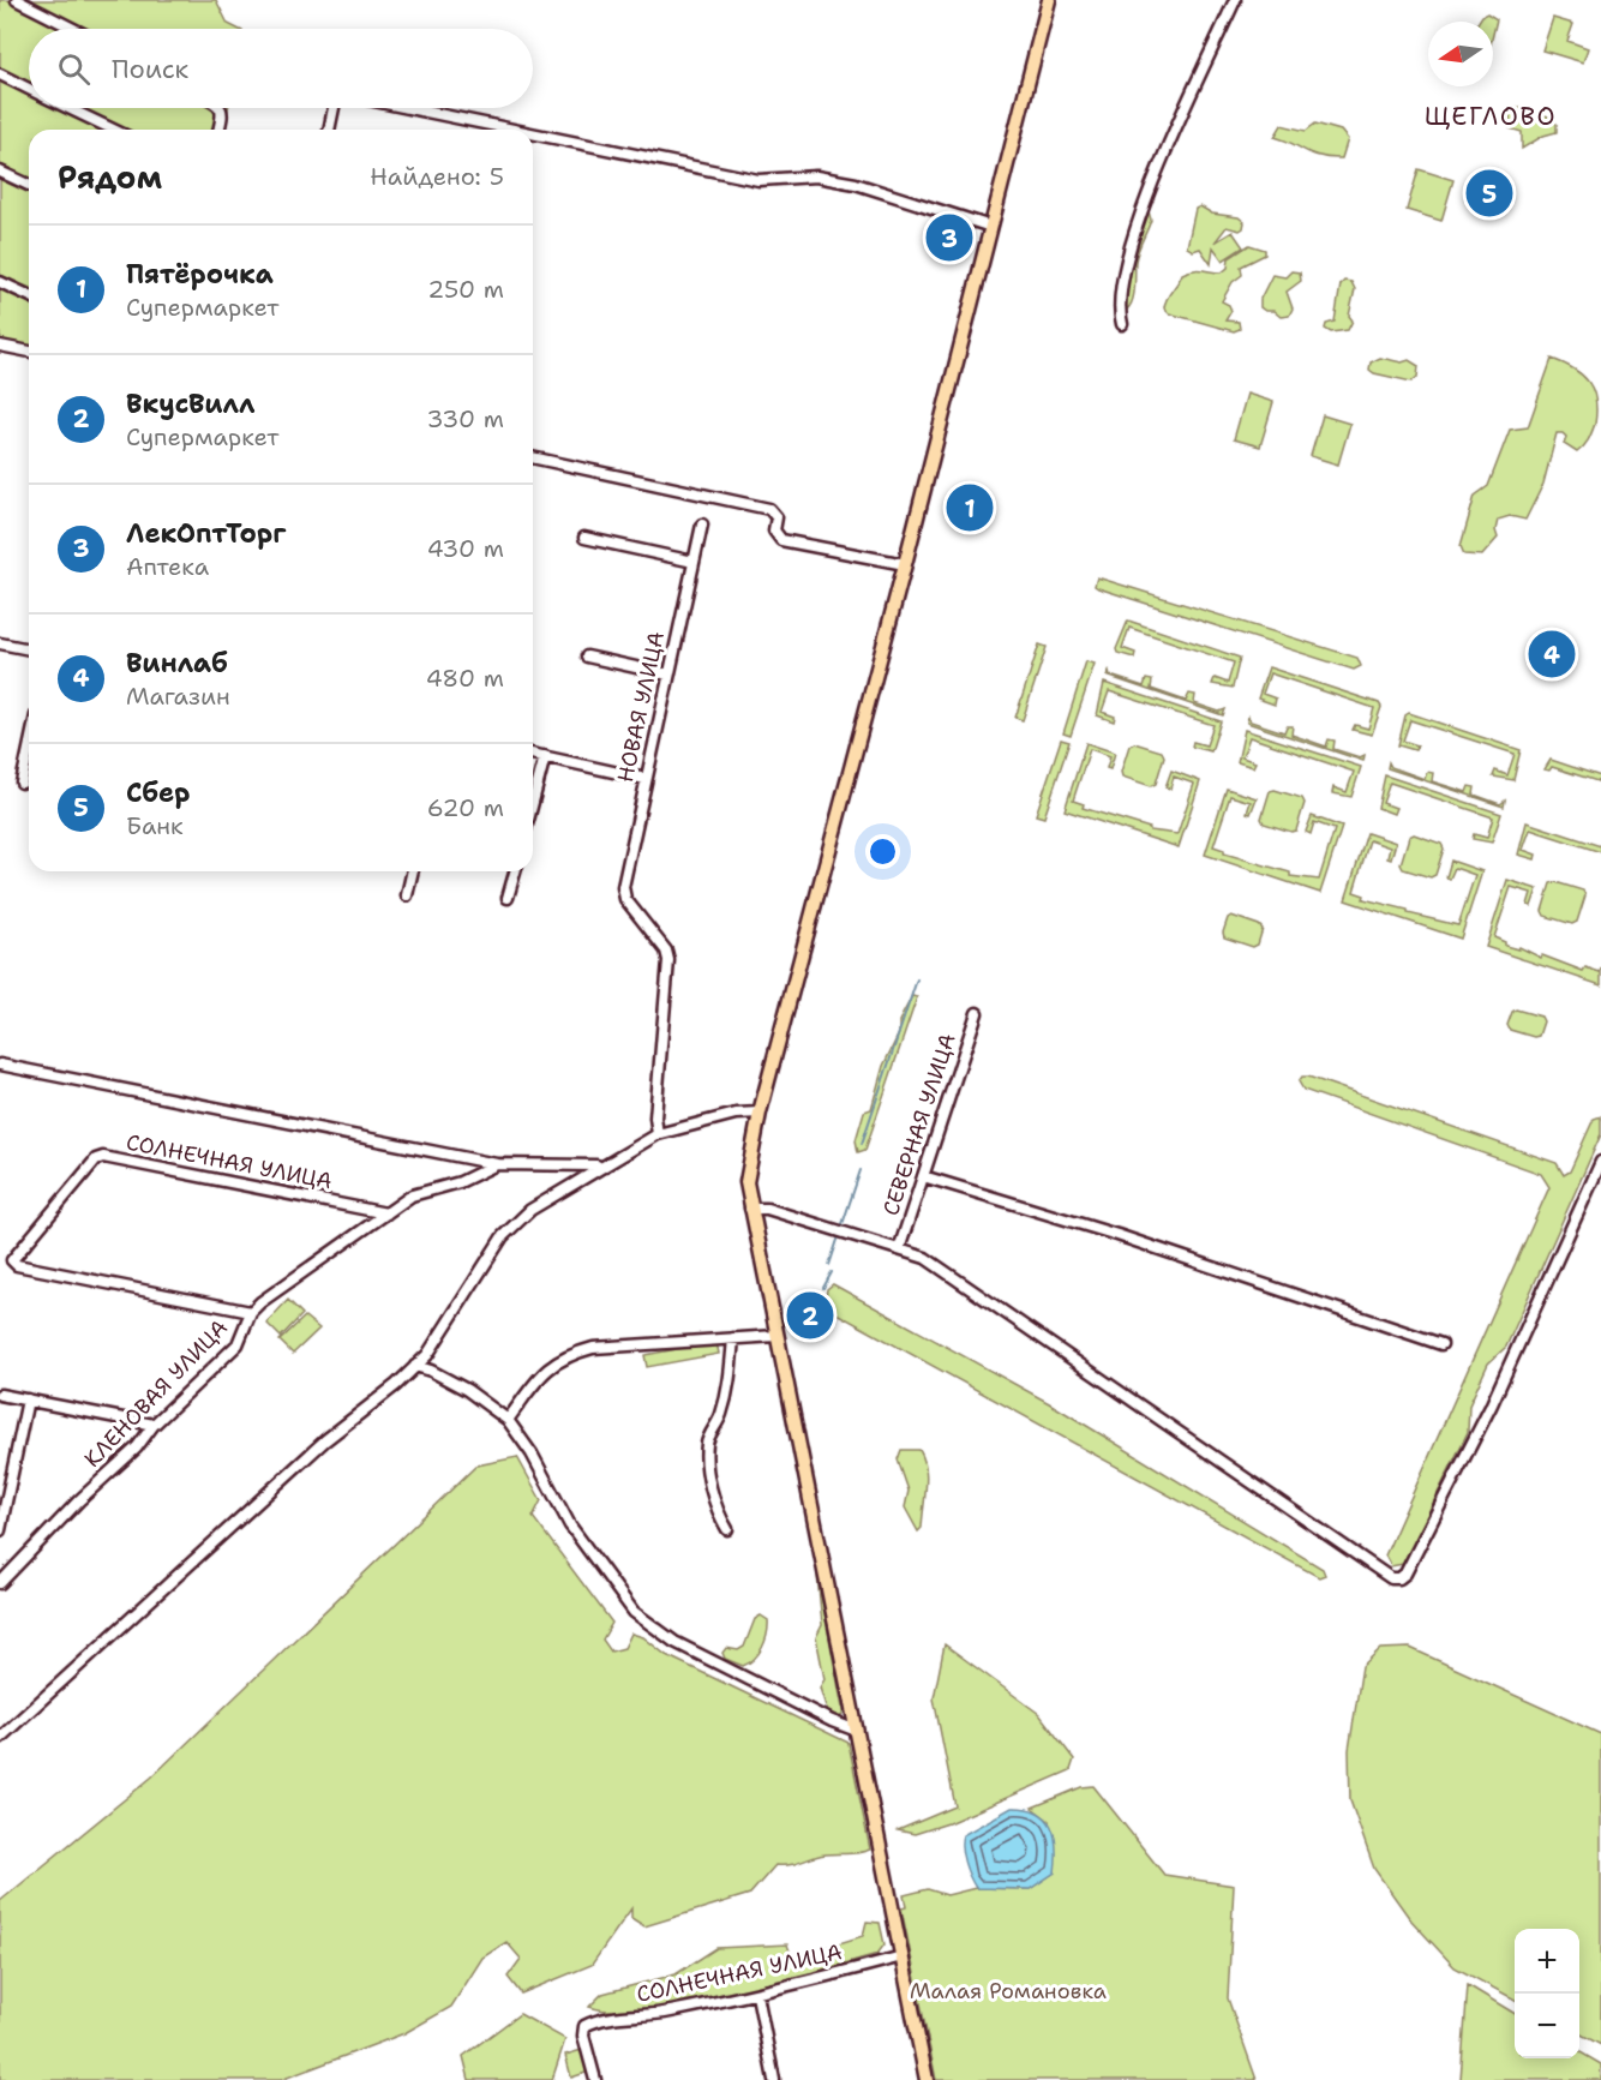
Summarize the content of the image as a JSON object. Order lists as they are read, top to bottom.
{
  "streets": {
    "street": [
      "НОВАЯ УЛИЦА",
      "СЕВЕРНАЯ УЛИЦА",
      "СОЛНЕЧНАЯ УЛИЦА",
      "КЛЕНОВАЯ УЛИЦА"
    ]
  },
  "crossings": [
    ["СОЛНЕЧНАЯ УЛИЦА", "КЛЕНОВАЯ УЛИЦА"]
  ],
  "districts": ["ЩЕГЛОВО"],
  "parks": ["Малая Романовка"],
  "north": "left",
  "page": {
    "search": "Поиск",
    "heading": ["Рядом", "Найдено: 5"],
    "pins": [
      "5",
      "3",
      "1",
      "4",
      "2"
    ],
    "list": [
      {
        "mark": "1",
        "name": "Пятёрочка",
        "note": "Супермаркет",
        "value": "250 m"
      },
      {
        "mark": "2",
        "name": "ВкусВилл",
        "note": "Супермаркет",
        "value": "330 m"
      },
      {
        "mark": "3",
        "name": "ЛекОптТорг",
        "note": "Аптека",
        "value": "430 m"
      },
      {
        "mark": "4",
        "name": "Винлаб",
        "note": "Магазин",
        "value": "480 m"
      },
      {
        "mark": "5",
        "name": "Сбер",
        "note": "Банк",
        "value": "620 m"
      }
    ],
    "map_buttons": ["+", "−"]
  }
}
